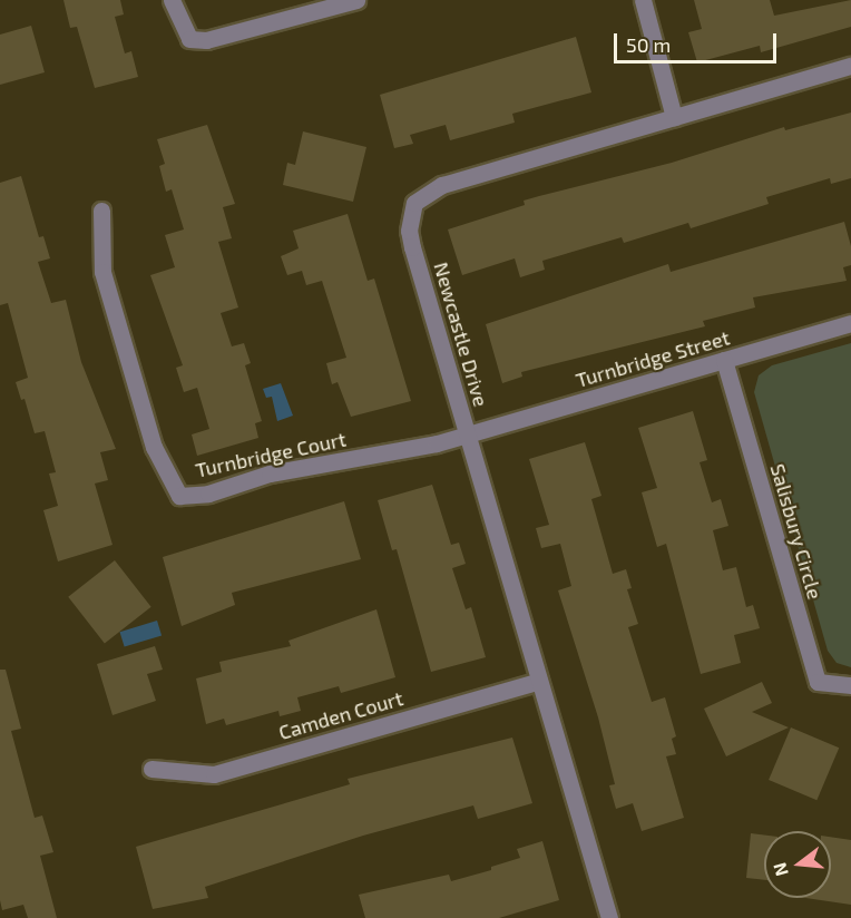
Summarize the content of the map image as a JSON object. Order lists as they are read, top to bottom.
{
  "streets": {
    "street": [
      "Newcastle Drive",
      "Turnbridge Street",
      "Turnbridge Court",
      "Salisbury Circle",
      "Camden Court"
    ]
  },
  "crossings": [
    ["Newcastle Drive", "Turnbridge Street"],
    ["Newcastle Drive", "Turnbridge Court"],
    ["Newcastle Drive", "Camden Court"],
    ["Turnbridge Street", "Turnbridge Court"],
    ["Turnbridge Street", "Salisbury Circle"]
  ],
  "scale_bar": "50 m",
  "north": "left"
}
